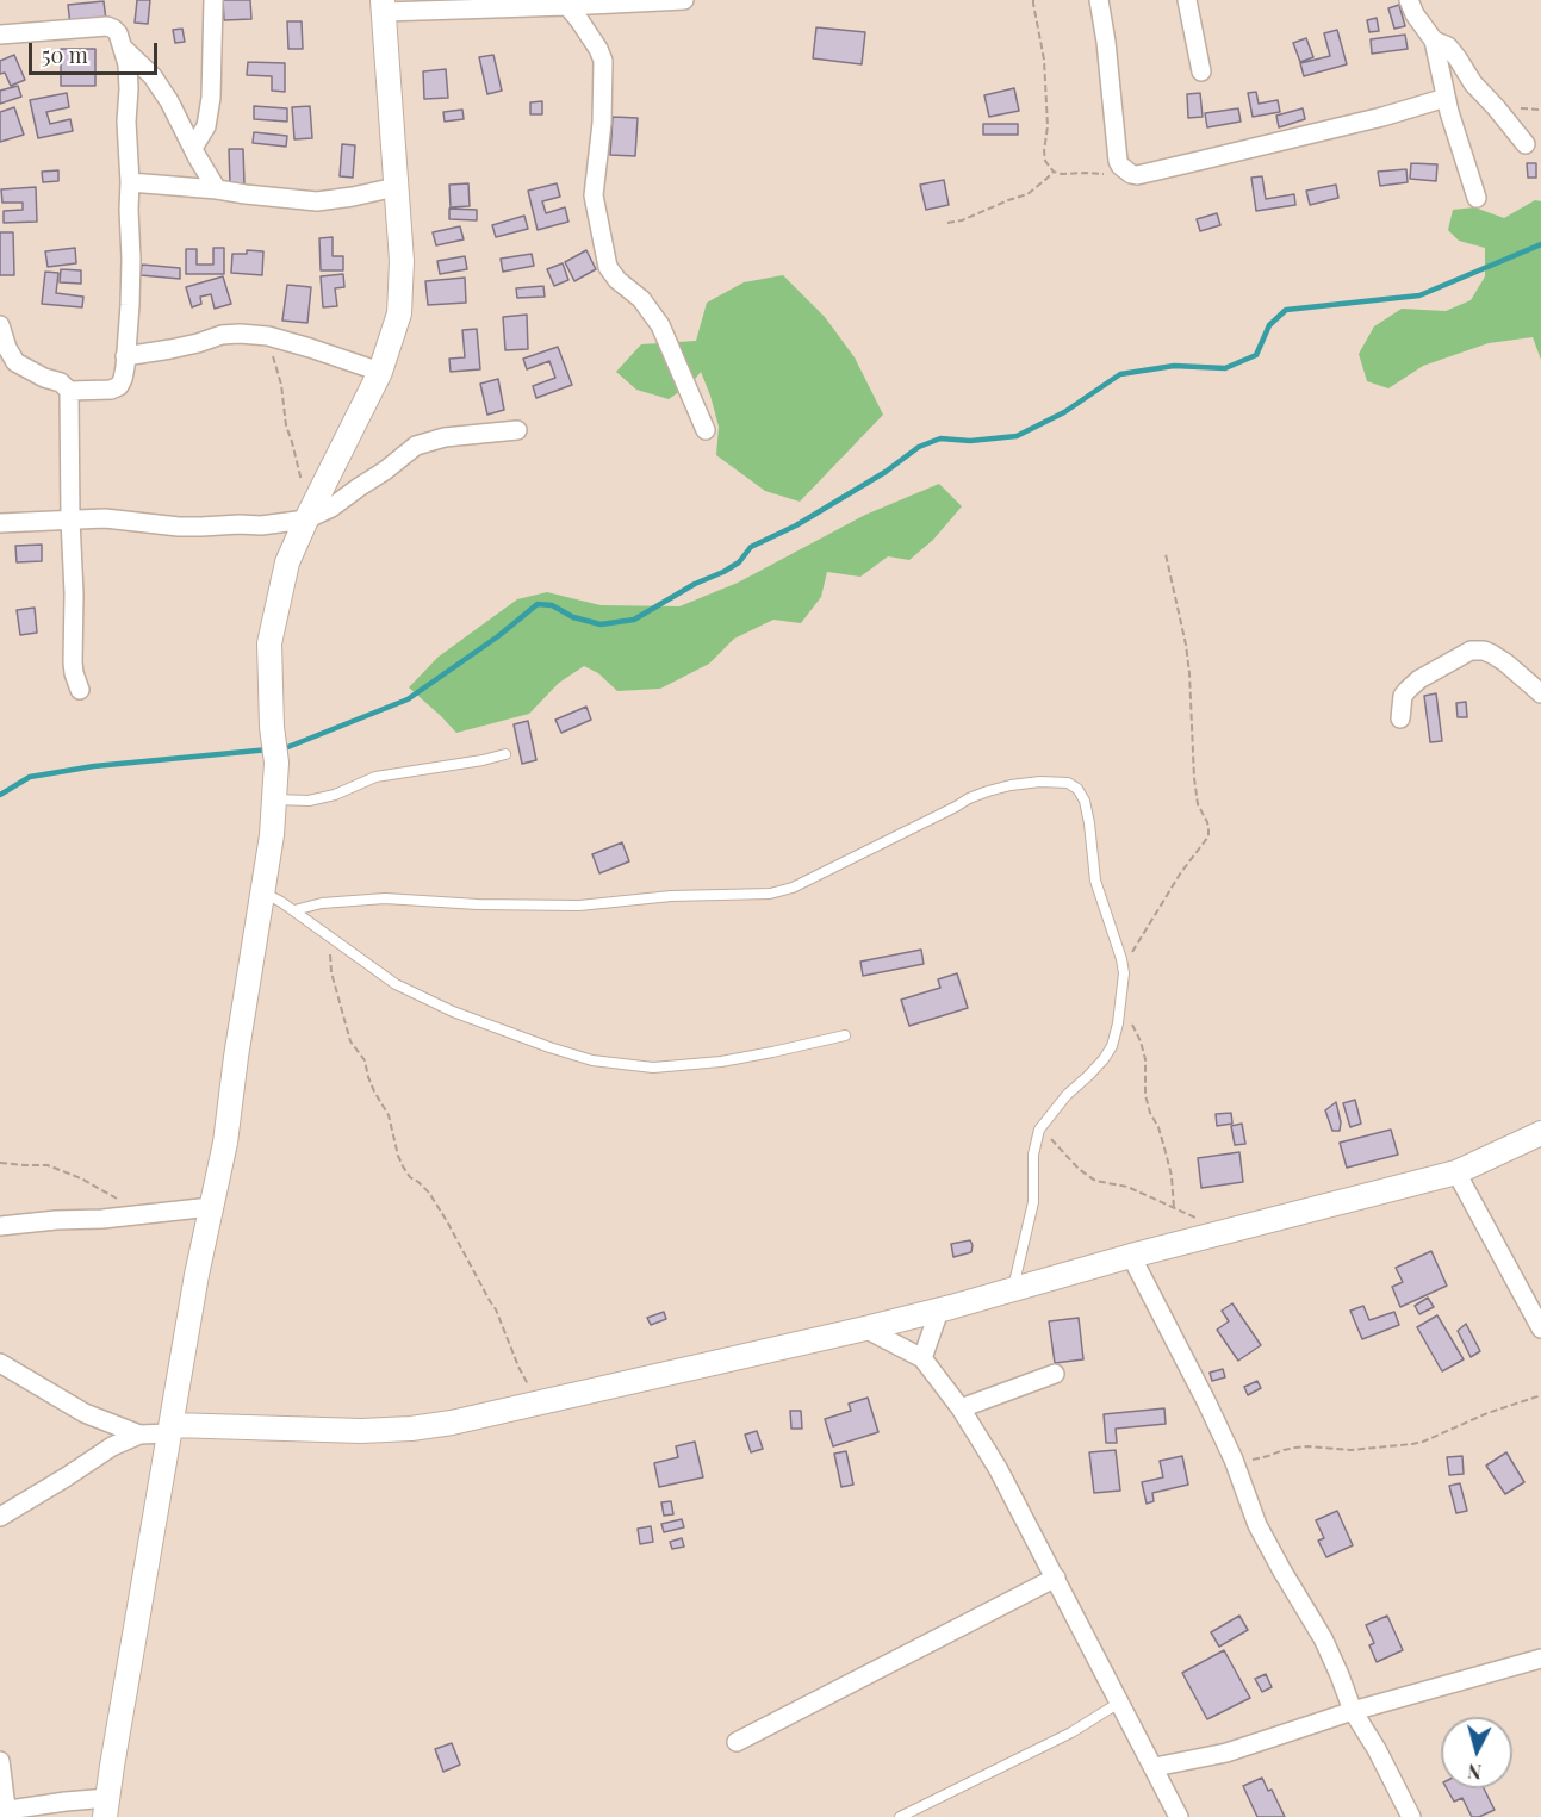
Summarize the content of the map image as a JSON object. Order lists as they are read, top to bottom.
{
  "scale_bar": "50 m",
  "north": "bottom"
}
